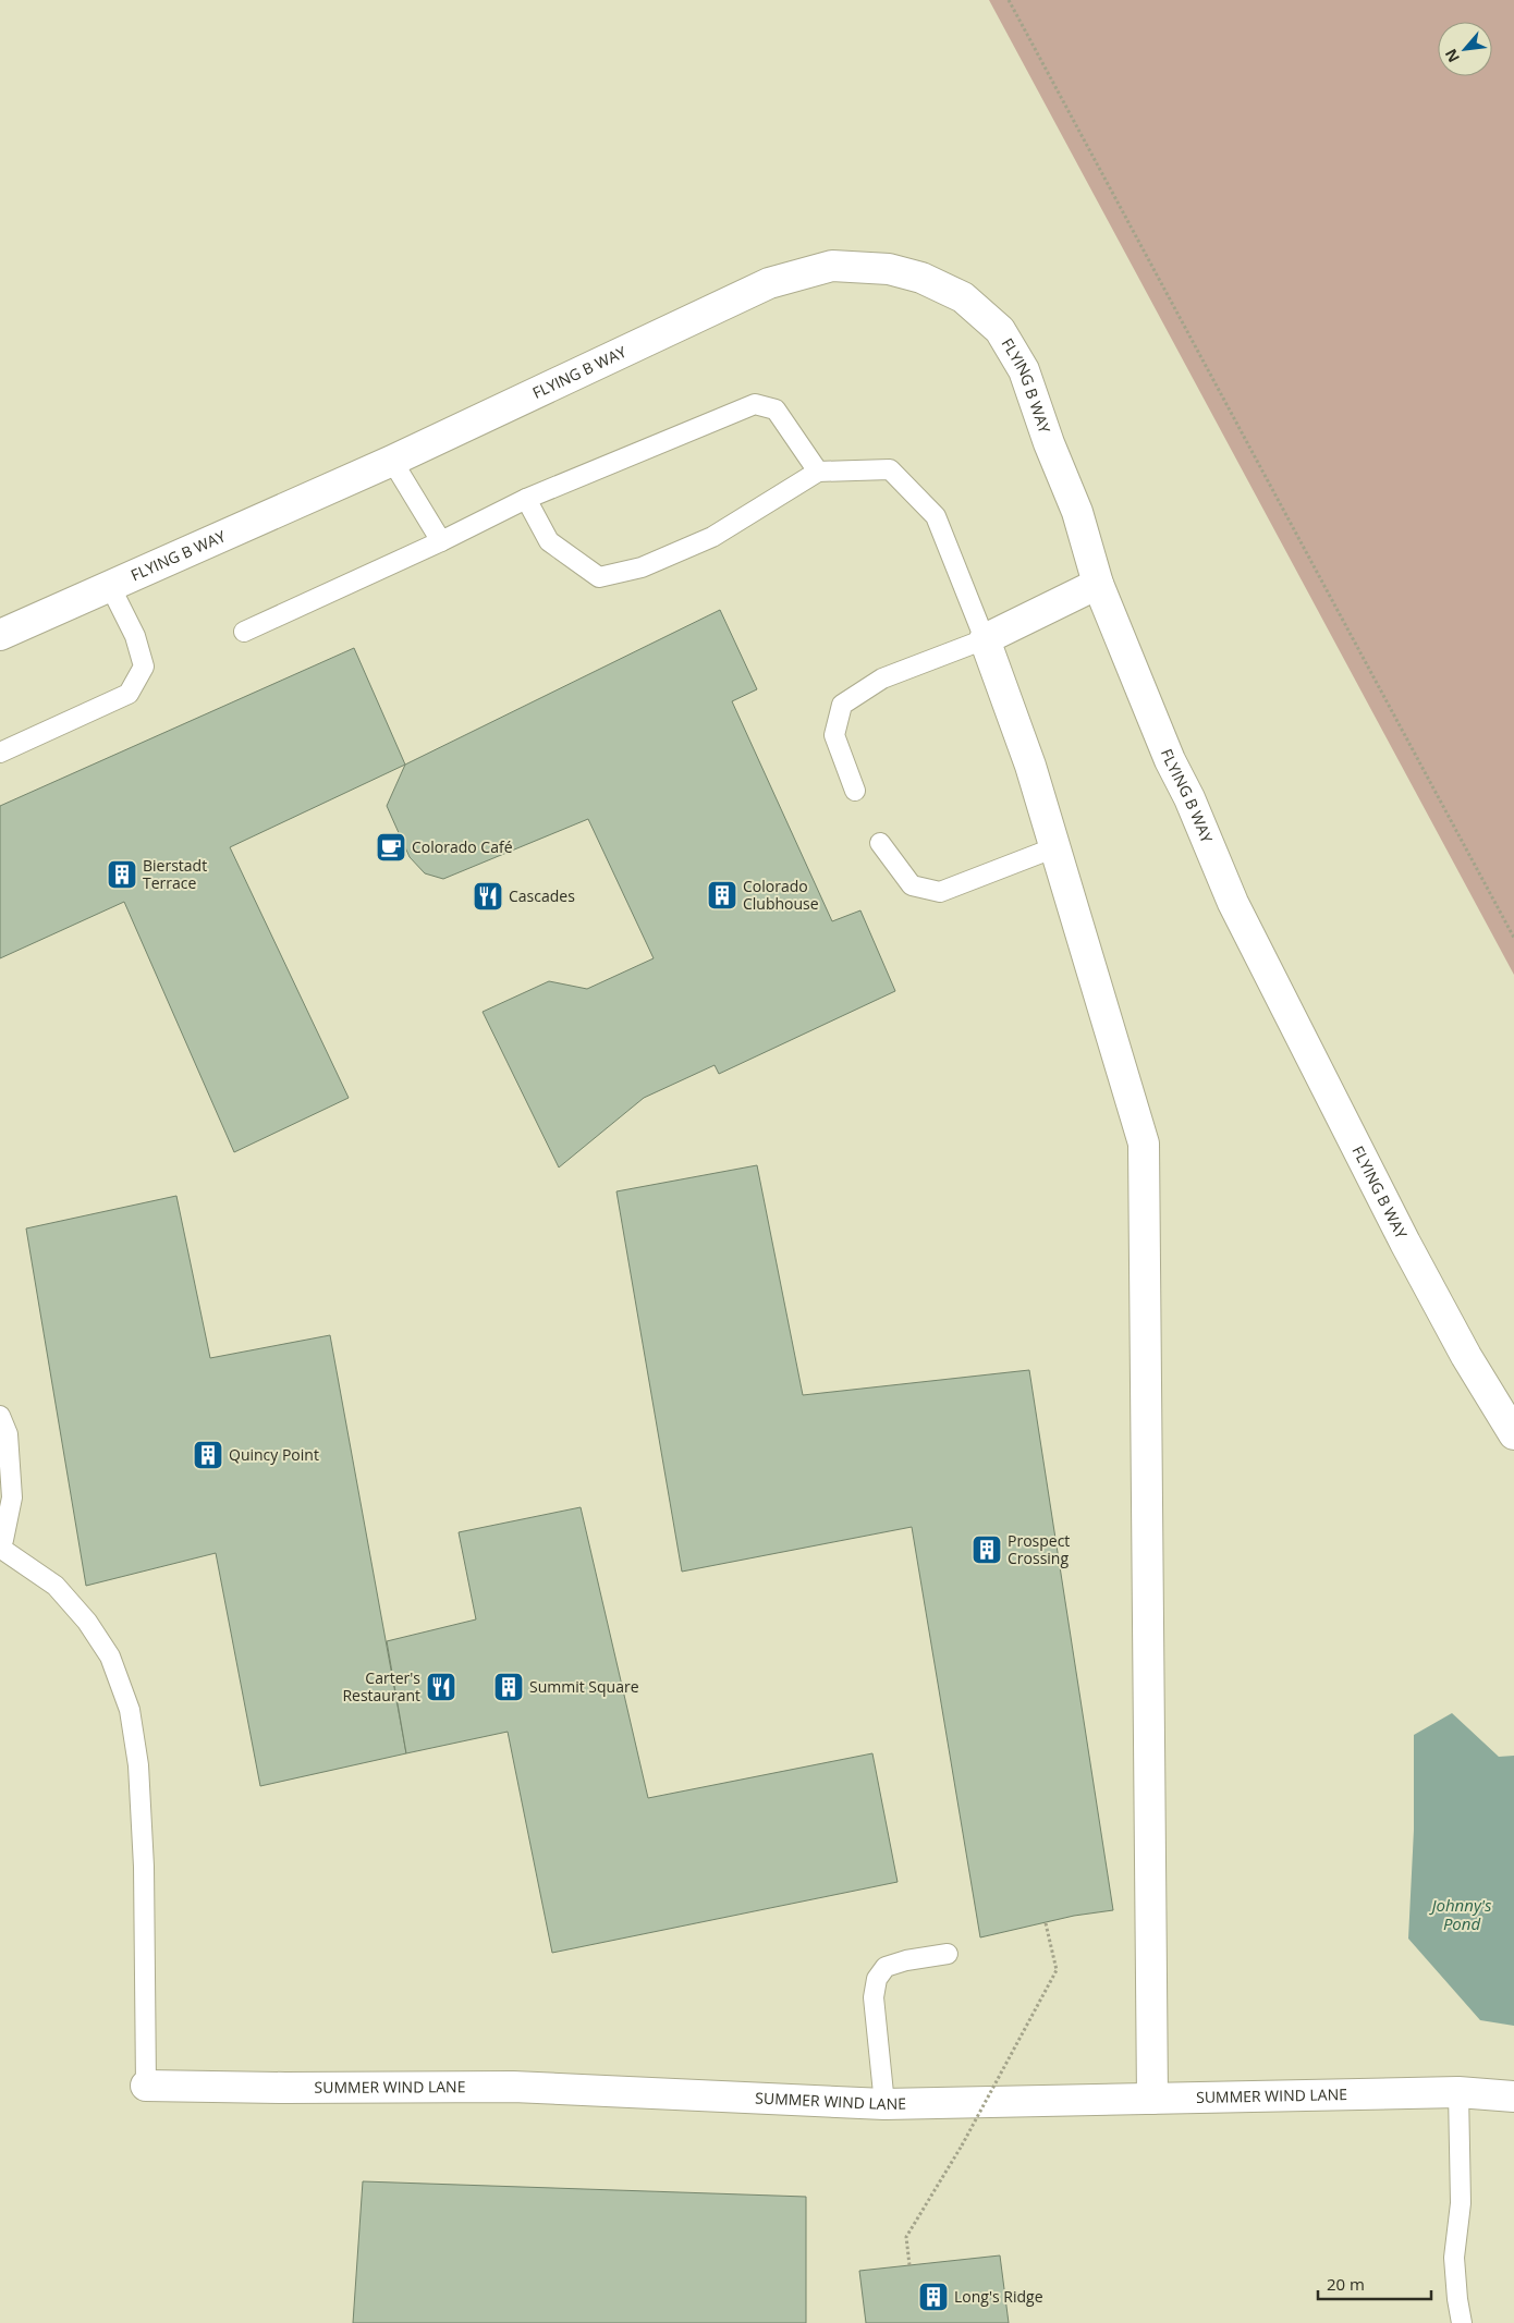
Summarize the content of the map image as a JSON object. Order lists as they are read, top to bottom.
{
  "streets": {
    "street": ["FLYING B WAY", "SUMMER WIND LANE"]
  },
  "water": ["Johnny's Pond"],
  "places": {
    "cafe": ["Colorado Café"],
    "building": [
      "Bierstadt Terrace",
      "Colorado Clubhouse",
      "Quincy Point",
      "Prospect Crossing",
      "Summit Square",
      "Long's Ridge"
    ],
    "restaurant": ["Cascades", "Carter's Restaurant"]
  },
  "scale_bar": "20 m",
  "north": "bottom left"
}
